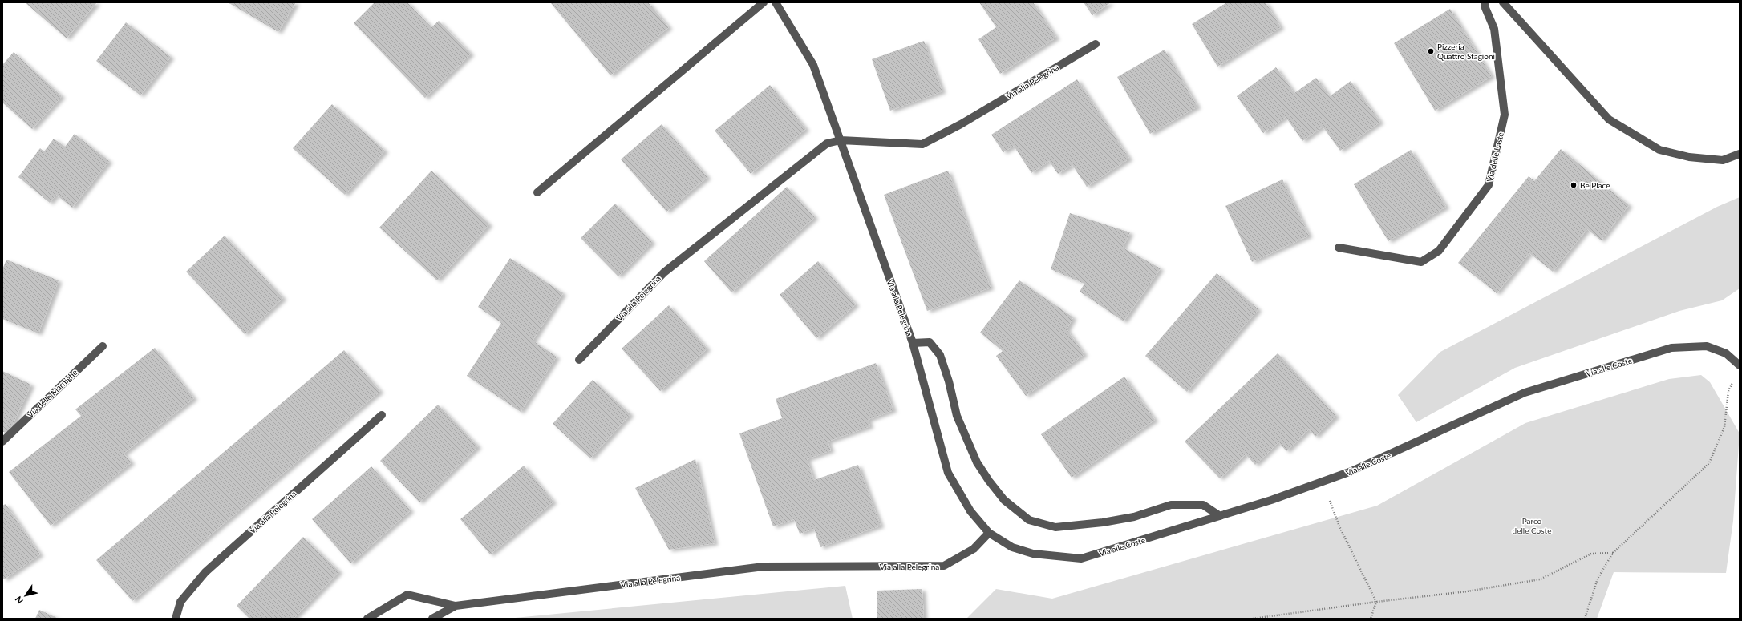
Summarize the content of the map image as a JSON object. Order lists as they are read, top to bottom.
{
  "streets": {
    "street": [
      "Via alla Pelegrina",
      "Via delle Laste",
      "Via alle Coste",
      "Via delle Marnighe"
    ]
  },
  "crossings": [
    ["Via alla Pelegrina", "Via alle Coste"]
  ],
  "parks": ["Parco delle Coste"],
  "places": ["Pizzeria Quattro Stagioni", "Be Place"],
  "north": "bottom left"
}
